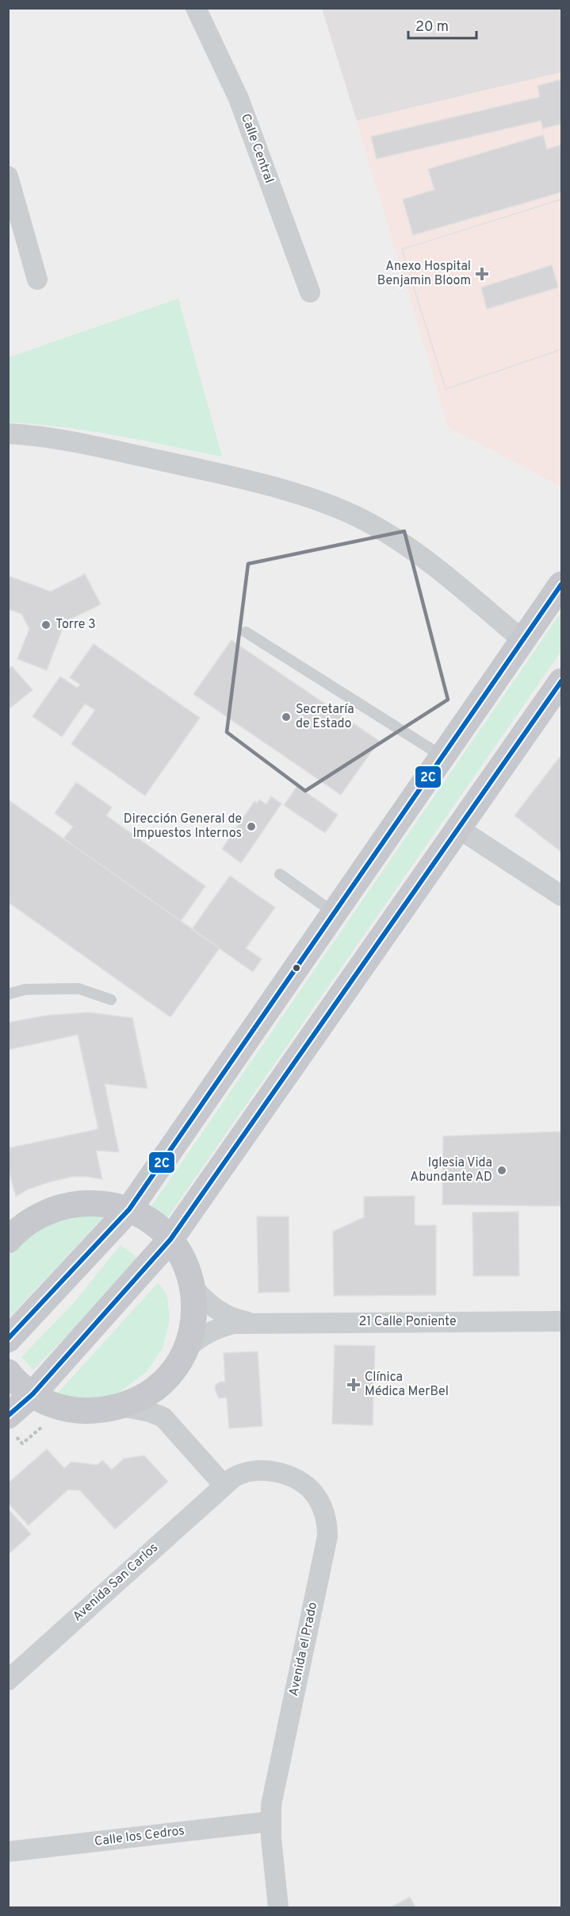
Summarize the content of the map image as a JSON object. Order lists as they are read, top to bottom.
{
  "streets": {
    "street": [
      "Calle Central",
      "21 Calle Poniente",
      "Avenida San Carlos",
      "Avenida el Prado",
      "Calle los Cedros"
    ]
  },
  "crossings": [
    ["Avenida San Carlos", "Avenida el Prado"],
    ["Avenida el Prado", "Calle los Cedros"]
  ],
  "places": {
    "health": ["Anexo Hospital Benjamin Bloom", "Clínica Médica MerBel"],
    "other": [
      "Torre 3",
      "Secretaría de Estado",
      "Dirección General de Impuestos Internos",
      "Iglesia Vida Abundante AD"
    ]
  },
  "lines": ["transit line 2C"],
  "scale_bar": "20 m"
}
